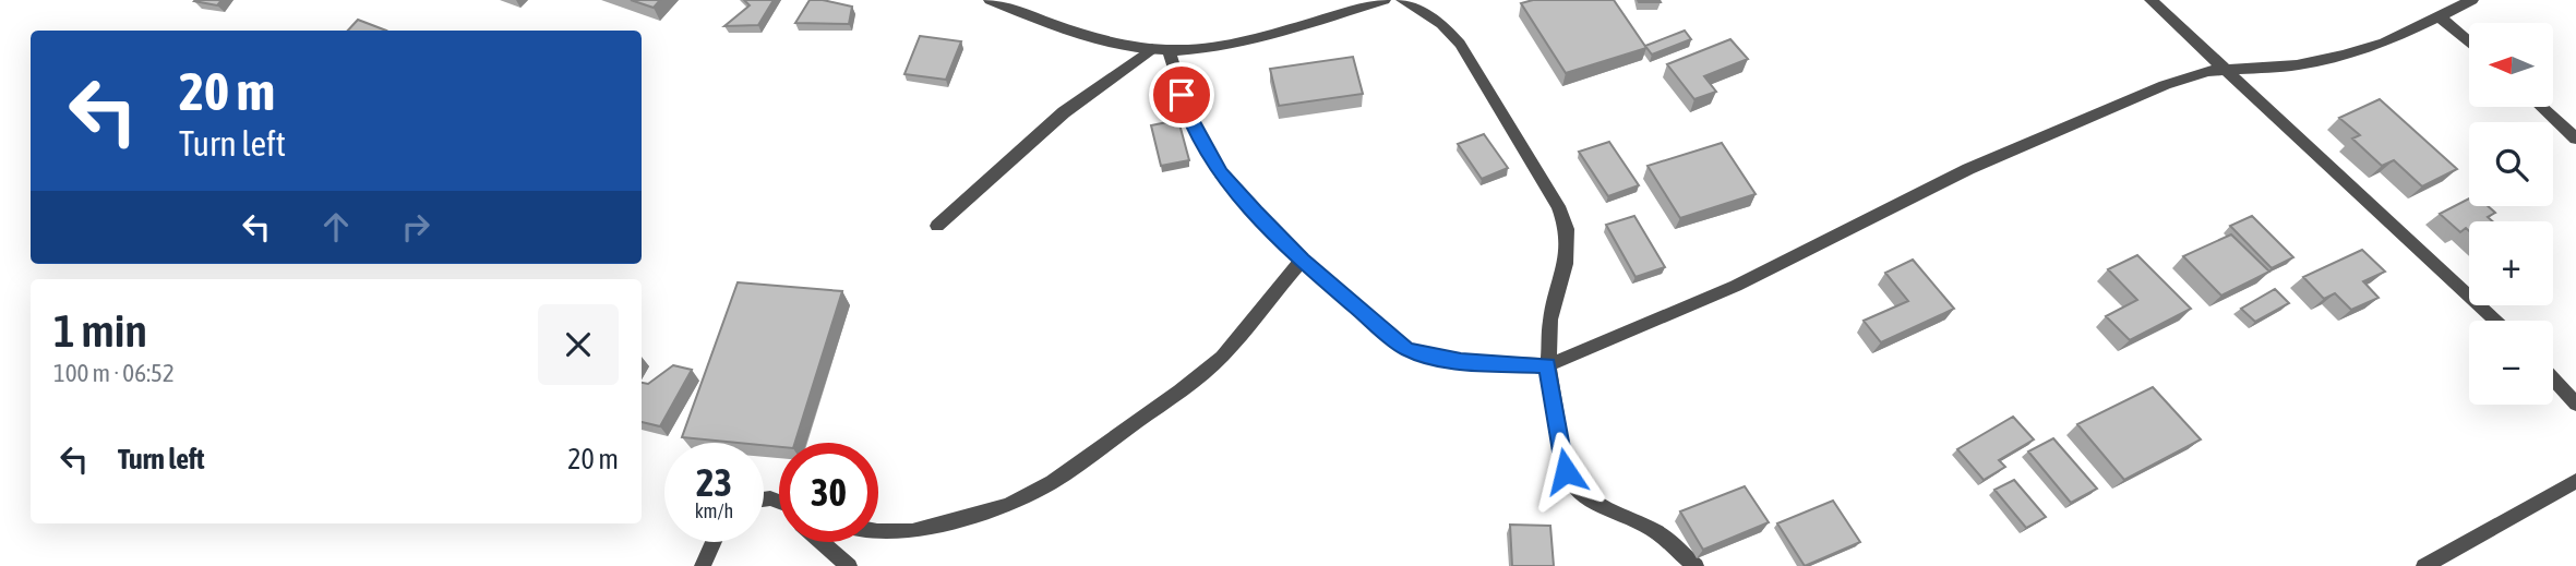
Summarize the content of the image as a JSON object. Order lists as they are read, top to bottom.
{
  "north": "left",
  "page": {
    "map_buttons": ["+", "−"],
    "turn": ["20 m", "Turn left"],
    "heading": ["1 min", "100 m · 06:52"],
    "list": [
      {
        "name": "Turn left",
        "value": "20 m"
      }
    ],
    "speed": "23 km/h",
    "limit": "30"
  }
}
